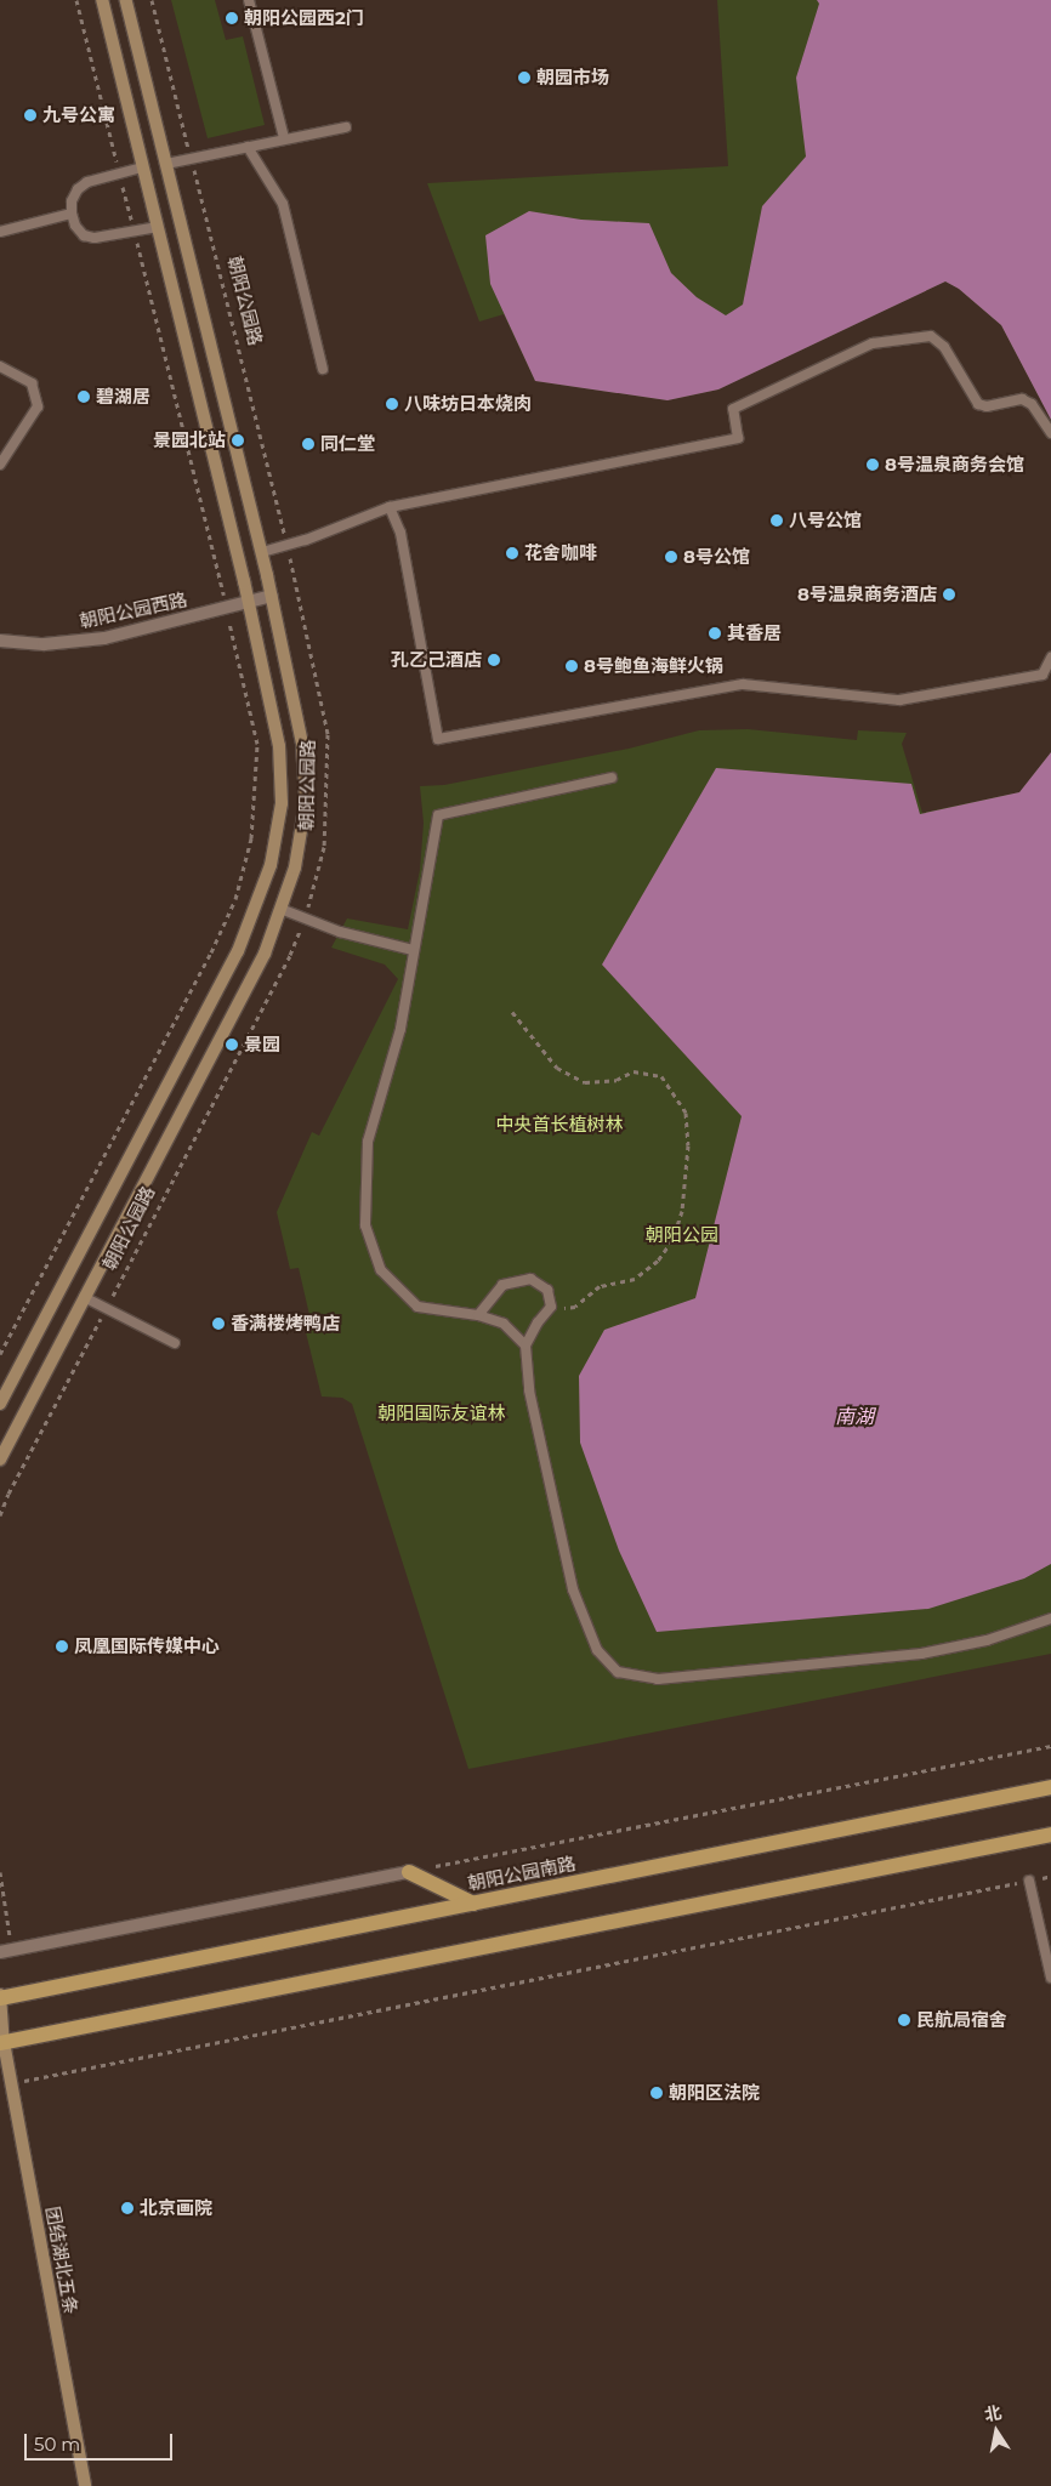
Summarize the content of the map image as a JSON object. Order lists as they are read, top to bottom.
{
  "streets": {
    "main road": ["朝阳公园路", "朝阳公园南路", "团结湖北五条"],
    "street": ["朝阳公园西路"]
  },
  "crossings": [
    ["朝阳公园路", "朝阳公园西路"],
    ["朝阳公园南路", "团结湖北五条"]
  ],
  "water": ["南湖"],
  "parks": ["中央首长植树林", "朝阳公园", "朝阳国际友谊林"],
  "places": [
    "朝阳公园西2门",
    "朝园市场",
    "九号公寓",
    "碧湖居",
    "八味坊日本烧肉",
    "景园北站",
    "同仁堂",
    "8号温泉商务会馆",
    "八号公馆",
    "花舍咖啡",
    "8号公馆",
    "8号温泉商务酒店",
    "其香居",
    "孔乙己酒店",
    "8号鲍鱼海鲜火锅",
    "景园",
    "香满楼烤鸭店",
    "凤凰国际传媒中心",
    "民航局宿舍",
    "朝阳区法院",
    "北京画院"
  ],
  "scale_bar": "50 m",
  "north": "top"
}
